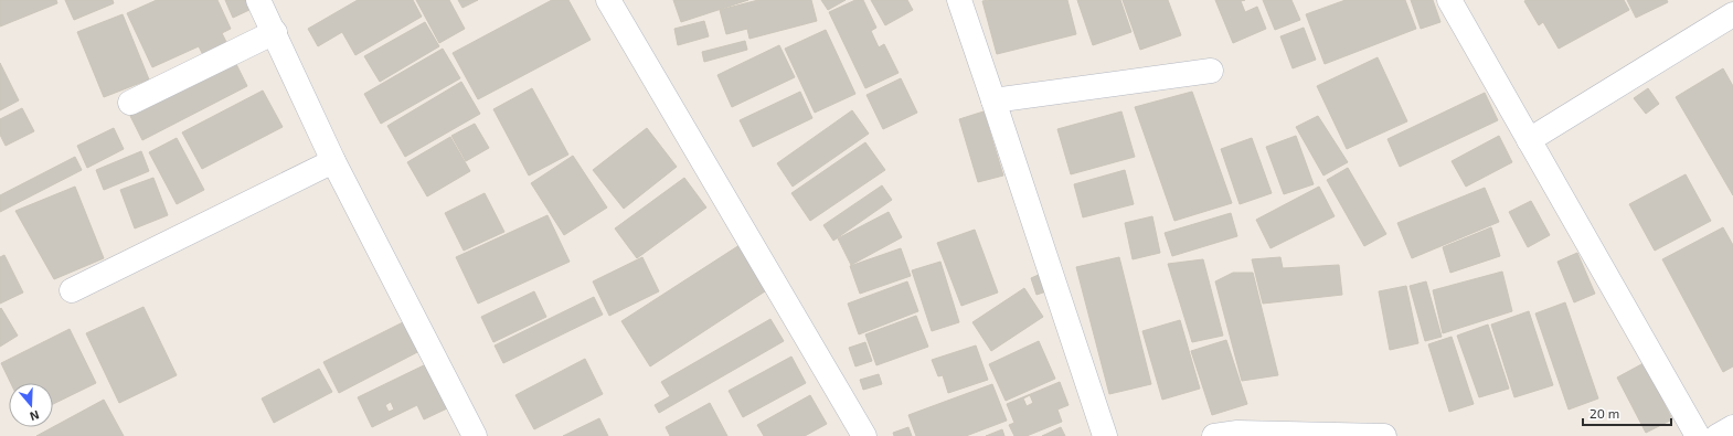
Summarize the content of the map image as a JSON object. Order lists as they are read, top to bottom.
{
  "scale_bar": "20 m",
  "north": "bottom"
}
